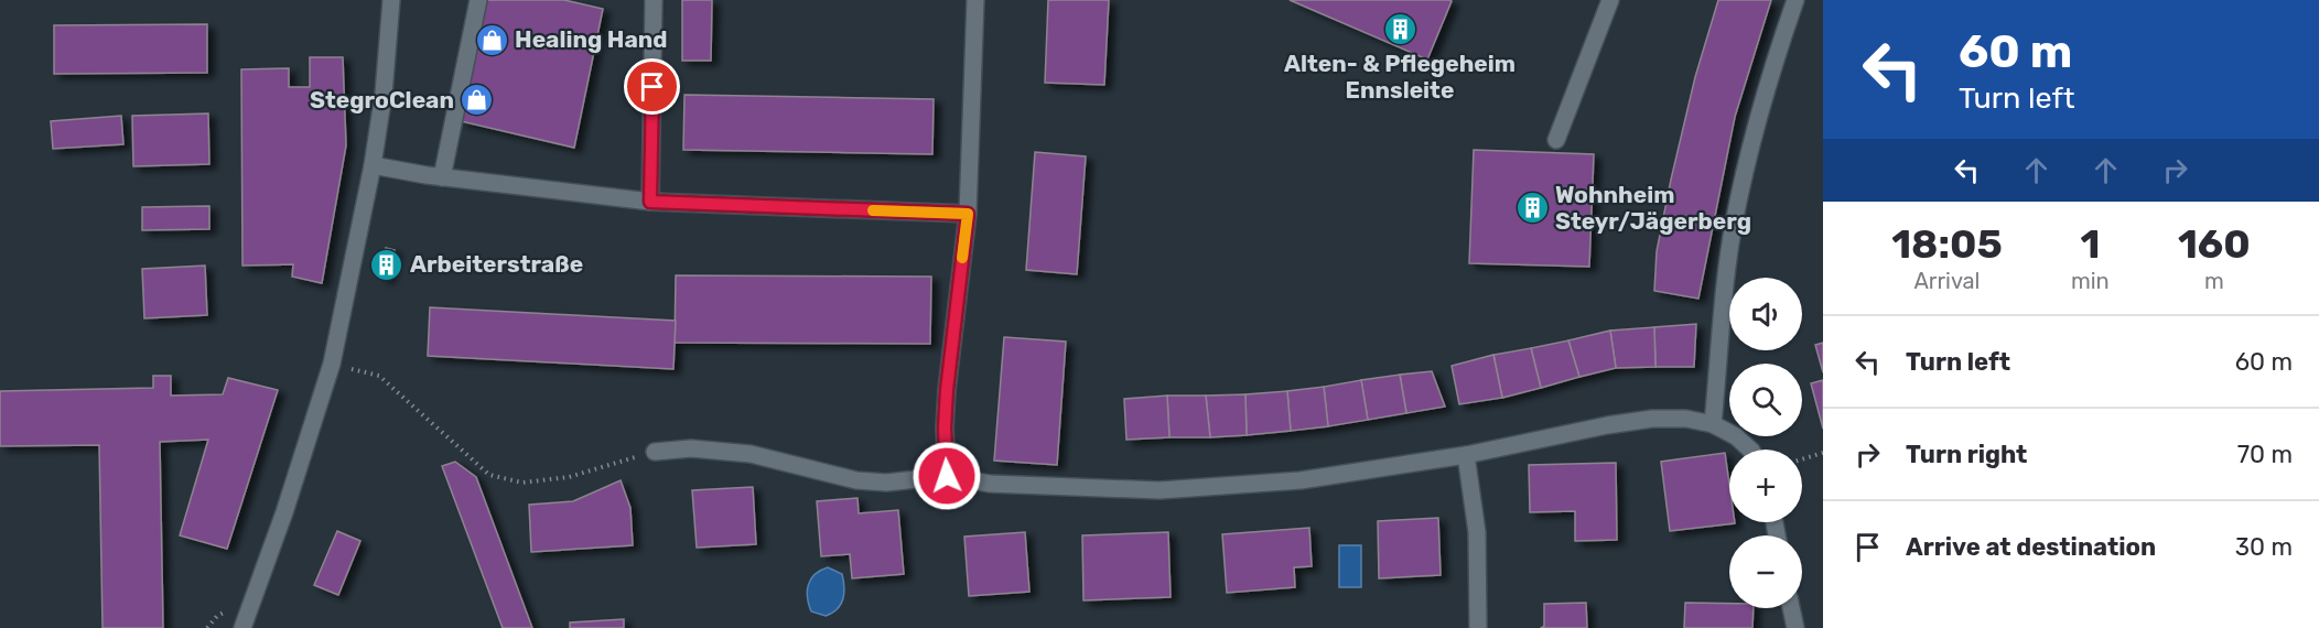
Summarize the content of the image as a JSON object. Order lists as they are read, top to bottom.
{
  "places": {
    "building": ["Alten- & Pflegeheim Ennsleite", "Wohnheim Steyr/Jägerberg", "Arbeiterstraße"],
    "shop": ["Healing Hand", "StegroClean"]
  },
  "page": {
    "turn": ["60 m", "Turn left"],
    "eta": [
      "18:05",
      "Arrival",
      "1",
      "min",
      "160",
      "m"
    ],
    "map_buttons": ["+", "−"],
    "list": [
      {
        "name": "Turn left",
        "value": "60 m"
      },
      {
        "name": "Turn right",
        "value": "70 m"
      },
      {
        "name": "Arrive at destination",
        "value": "30 m"
      }
    ]
  }
}
